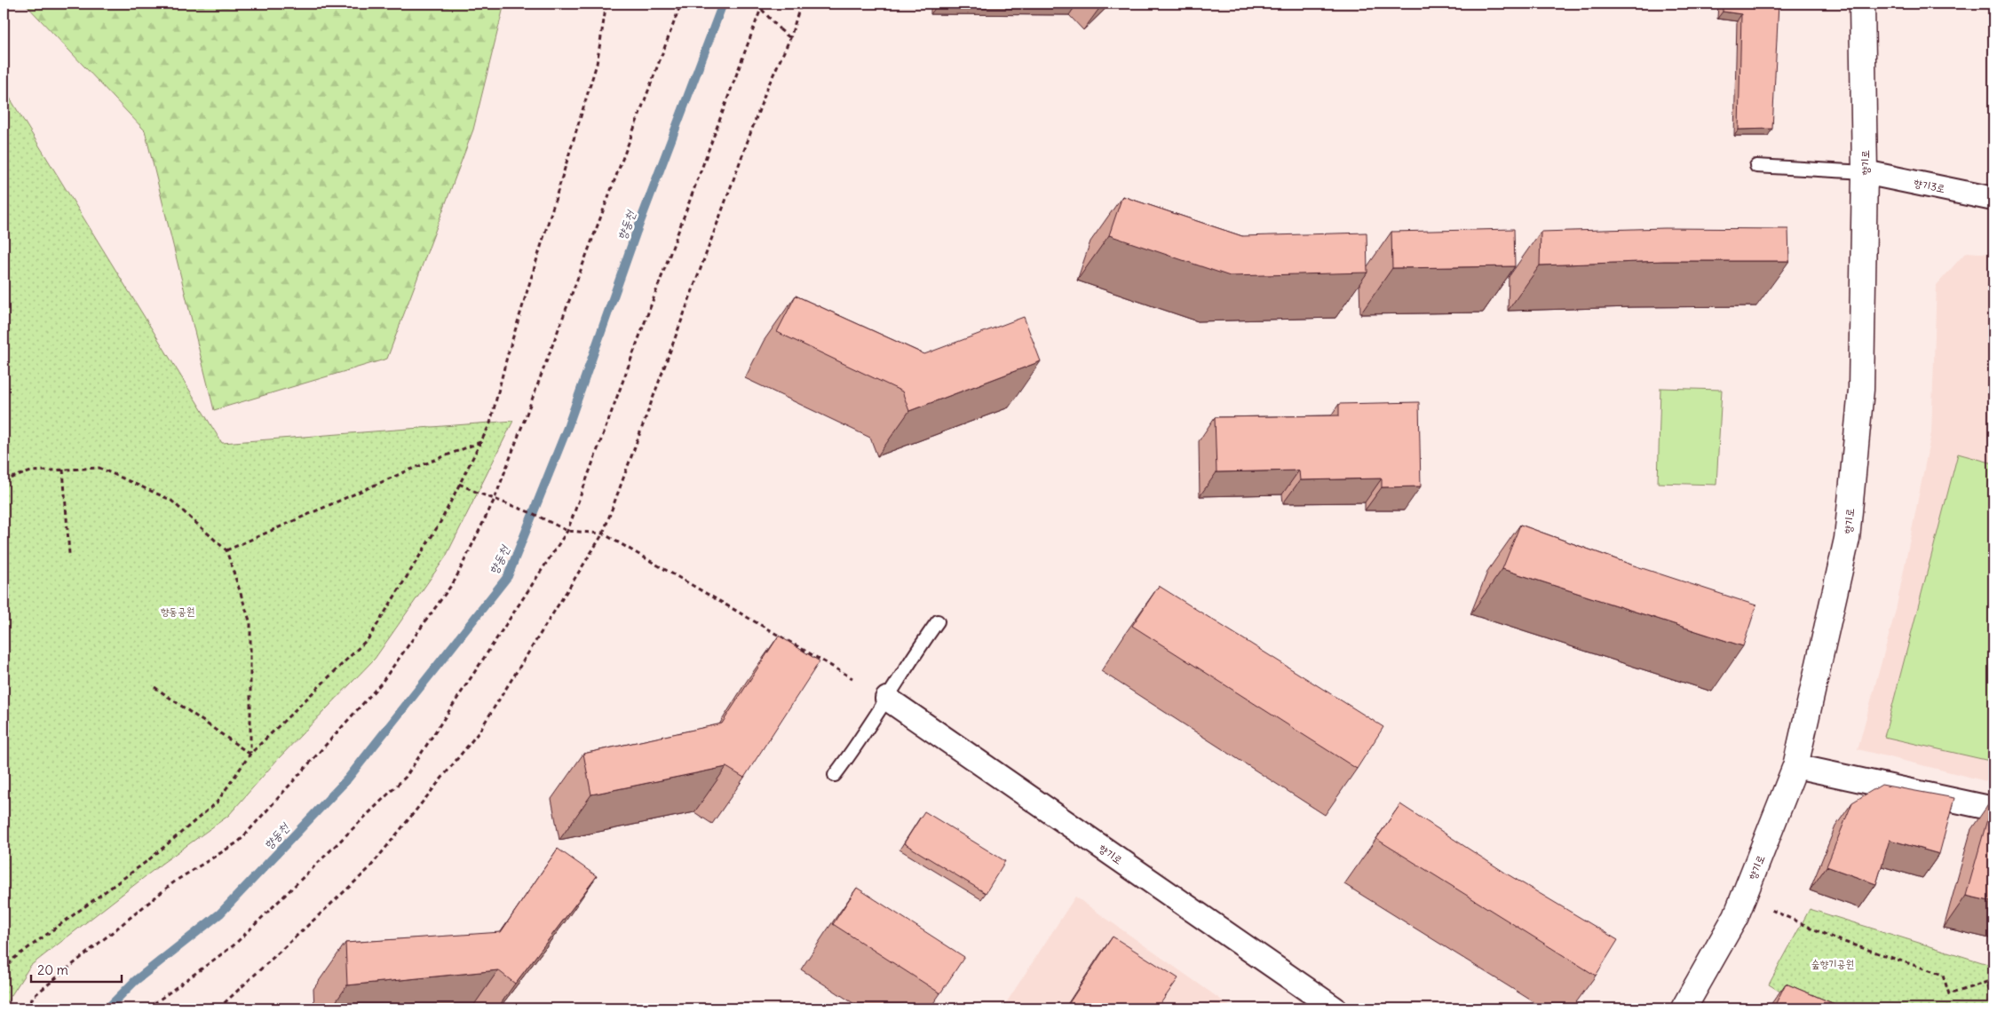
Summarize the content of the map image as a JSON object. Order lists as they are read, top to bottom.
{
  "streets": {
    "main road": ["향기로"],
    "street": ["향기3로"]
  },
  "crossings": [
    ["향기로", "향기3로"]
  ],
  "water": ["향동천"],
  "parks": ["향동공원", "숲향기공원"],
  "scale_bar": "20 m"
}
